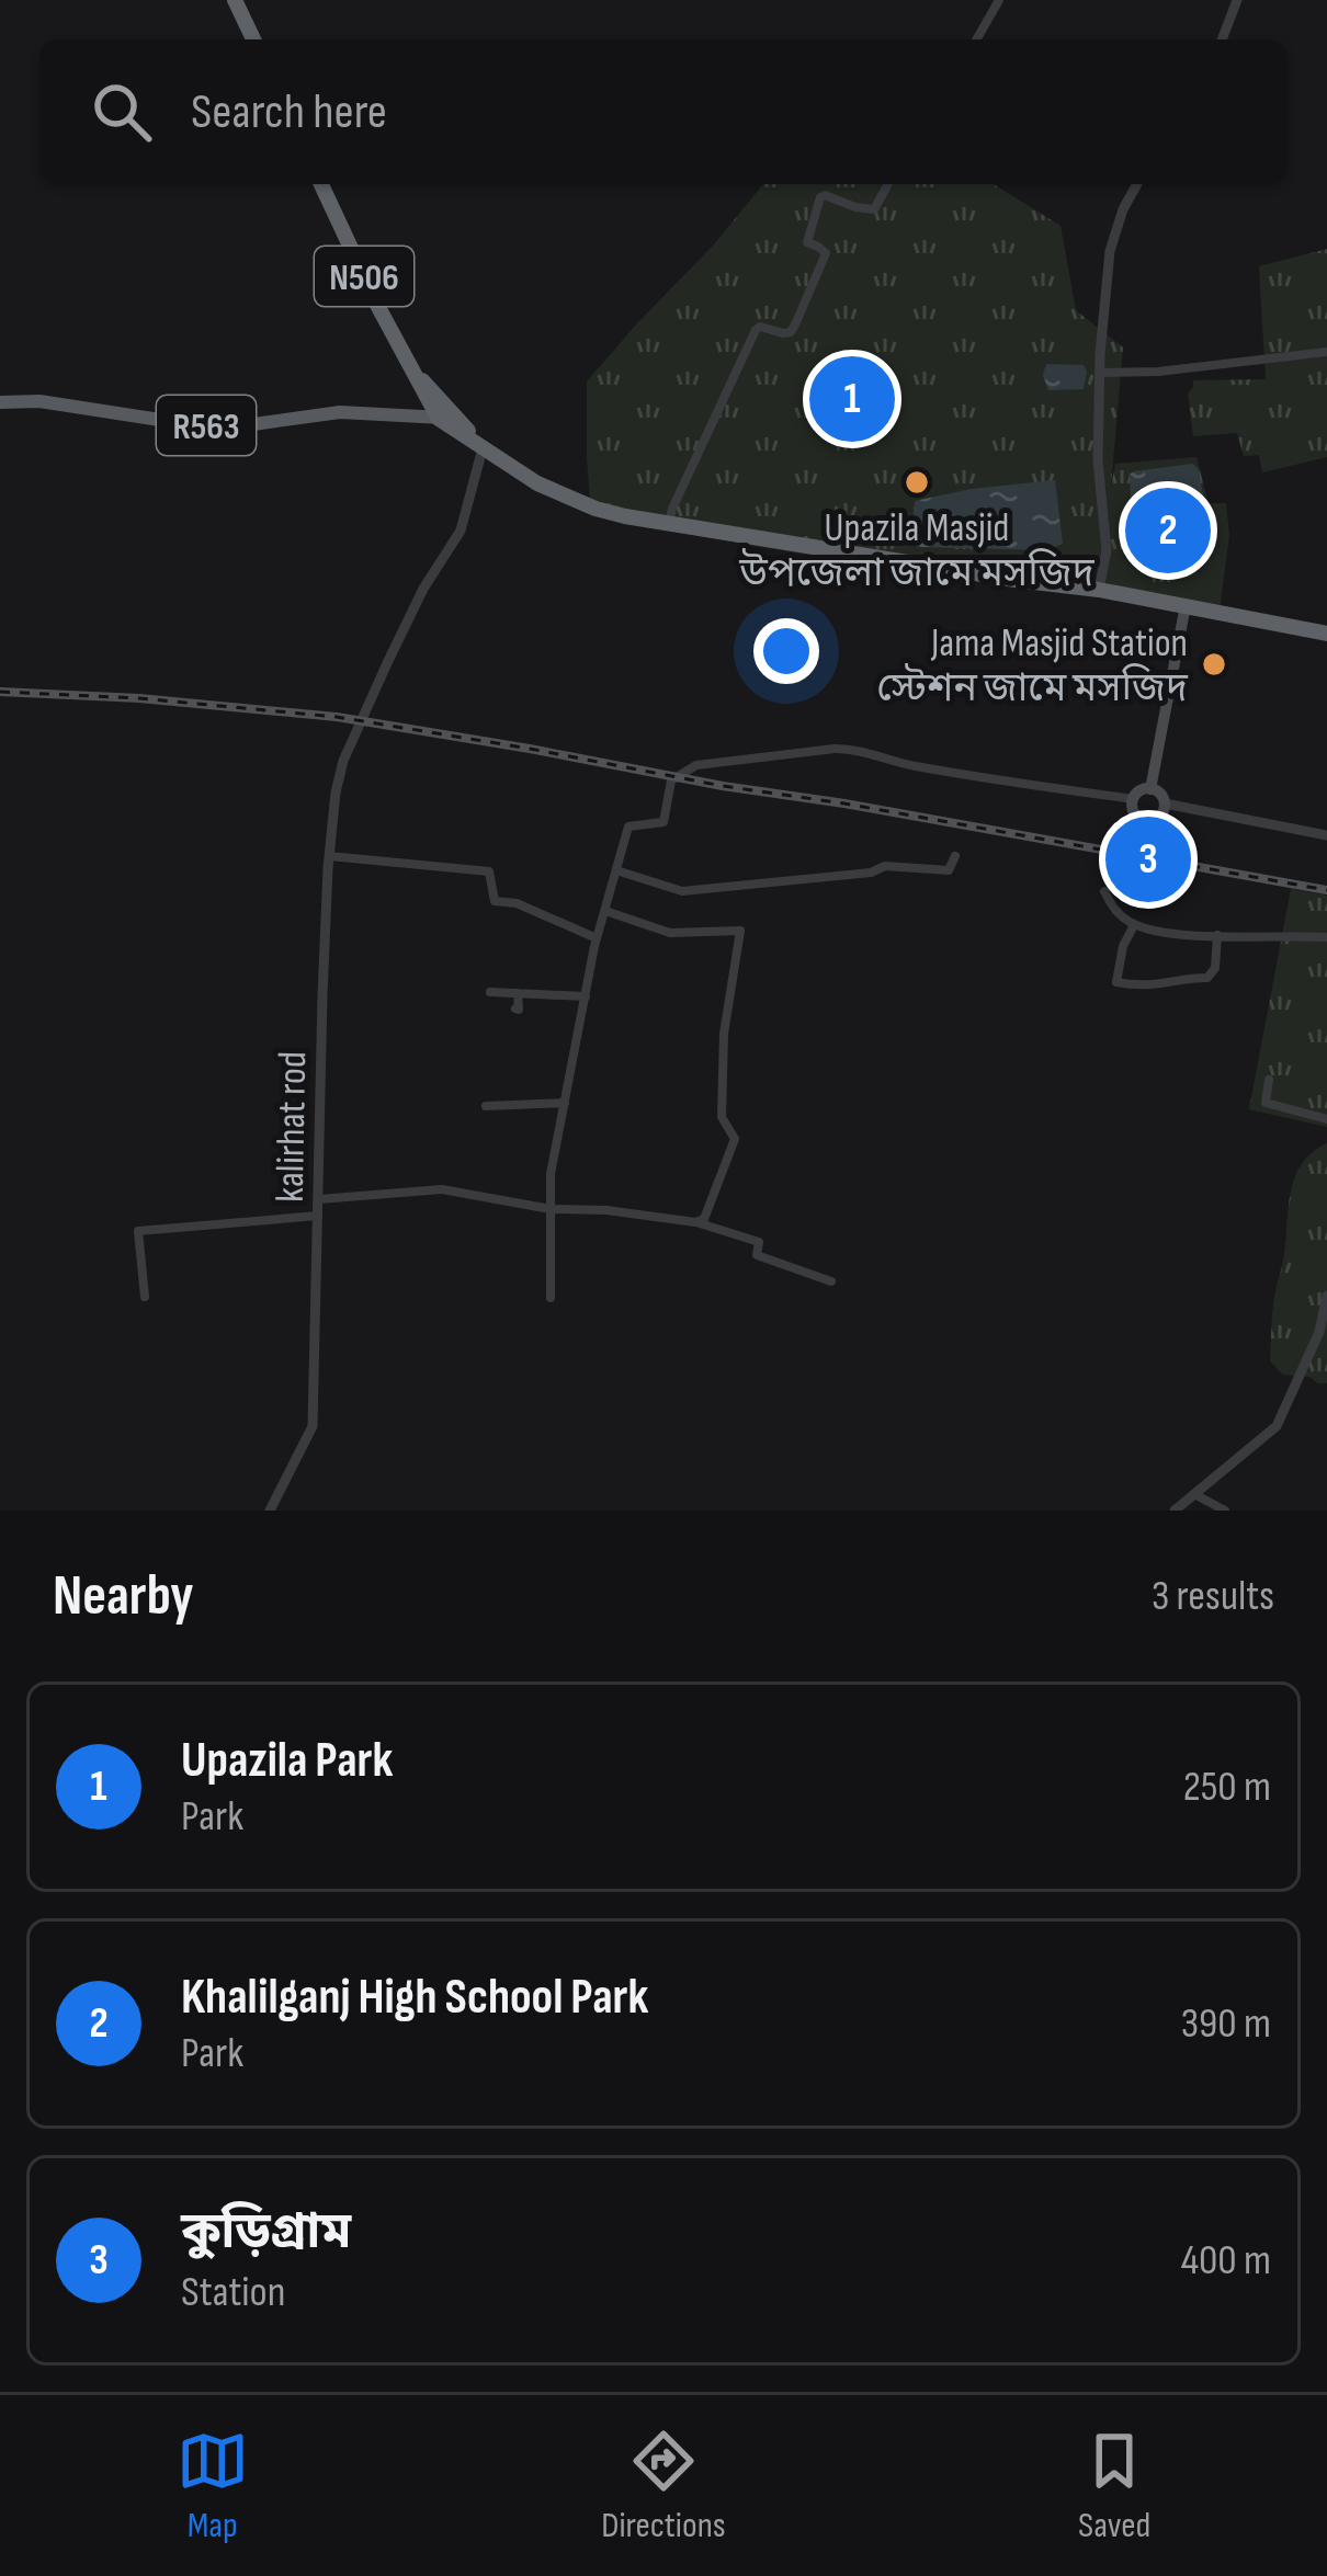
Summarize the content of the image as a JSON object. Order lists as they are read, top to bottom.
{
  "streets": {
    "highway": ["N506"],
    "main road": ["R563"],
    "street": ["kalirhat rod"]
  },
  "crossings": [
    ["N506", "R563"]
  ],
  "places": ["Upazila Masjid উপজেলা জামে মসজিদ", "Jama Masjid Station স্টেশন জামে মসজিদ"],
  "page": {
    "search": "Search here",
    "pins": ["1", "2", "3"],
    "heading": ["Nearby", "3 results"],
    "list": [
      {
        "mark": "1",
        "name": "Upazila Park",
        "note": "Park",
        "value": "250 m"
      },
      {
        "mark": "2",
        "name": "Khalilganj High School Park",
        "note": "Park",
        "value": "390 m"
      },
      {
        "mark": "3",
        "name": "কুড়িগ্রাম",
        "note": "Station",
        "value": "400 m"
      }
    ],
    "nav": ["Map", "Directions", "Saved"]
  }
}
